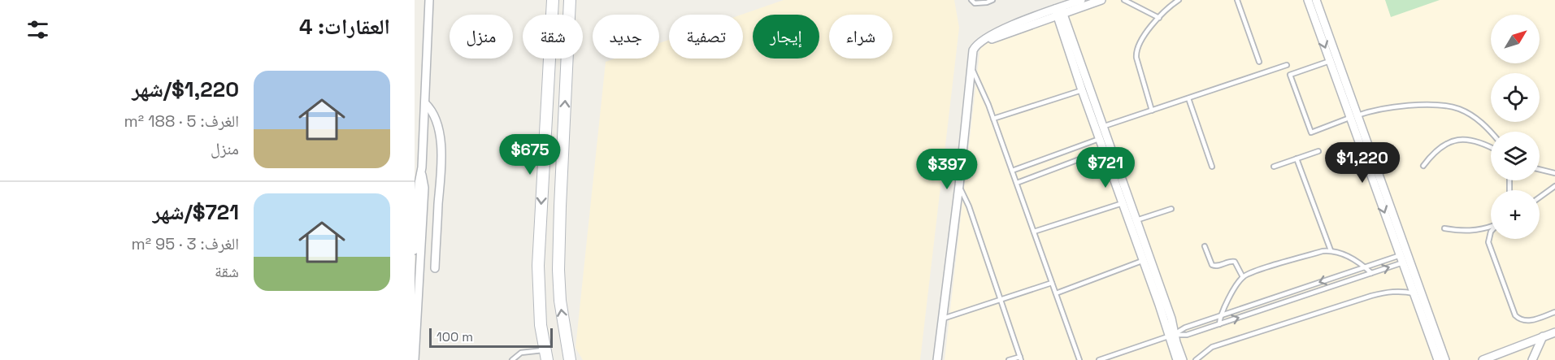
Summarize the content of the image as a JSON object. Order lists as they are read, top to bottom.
{
  "scale_bar": "100 m",
  "north": "top right",
  "page": {
    "heading": "العقارات: 4",
    "map_buttons": "+",
    "chip": [
      "شراء",
      "إيجار",
      "تصفية",
      "جديد",
      "شقة",
      "منزل"
    ],
    "list": [
      {
        "name": "$1,220/شهر",
        "note": "الغرف: 5 · 188 m² · منزل"
      },
      {
        "name": "$721/شهر",
        "note": "الغرف: 3 · 95 m² · شقة"
      }
    ],
    "price": [
      "$675",
      "$1,220",
      "$721",
      "$397"
    ],
    "scale": "100 m"
  }
}
